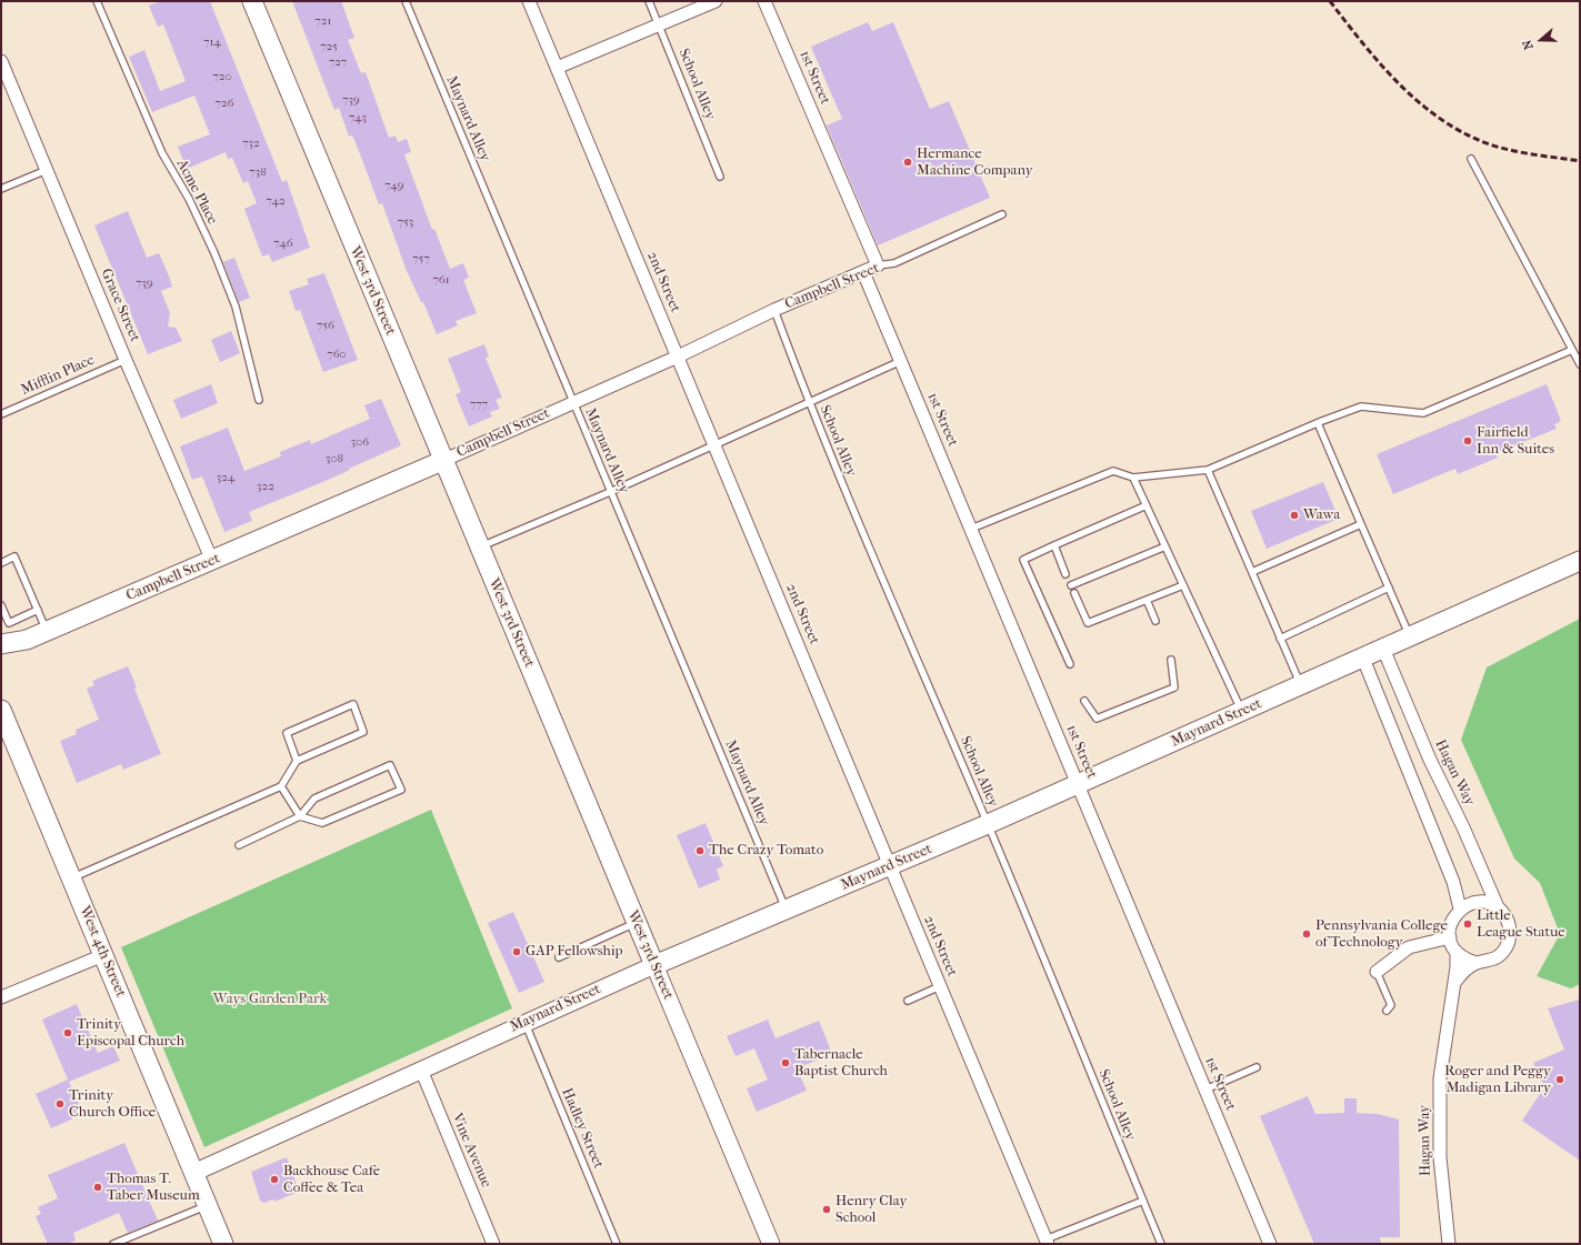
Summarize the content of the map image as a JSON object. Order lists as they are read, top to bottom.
{
  "streets": {
    "main road": [
      "Campbell Street",
      "West 3rd Street",
      "Maynard Street",
      "West 4th Street"
    ],
    "street": [
      "1st Street",
      "2nd Street",
      "Grace Street",
      "Hagan Way",
      "Vine Avenue"
    ],
    "lane": [
      "School Alley",
      "Maynard Alley",
      "Acme Place",
      "Mifflin Place",
      "Hadley Street"
    ]
  },
  "crossings": [
    ["1st Street", "Campbell Street"],
    ["1st Street", "Maynard Street"],
    ["School Alley", "2nd Street"],
    ["School Alley", "Campbell Street"],
    ["School Alley", "Maynard Street"],
    ["Maynard Alley", "Campbell Street"],
    ["Maynard Alley", "Maynard Street"],
    ["2nd Street", "Campbell Street"],
    ["2nd Street", "Maynard Street"],
    ["Campbell Street", "West 3rd Street"],
    ["Campbell Street", "Grace Street"],
    ["West 3rd Street", "Maynard Street"],
    ["Grace Street", "Mifflin Place"],
    ["Maynard Street", "Hagan Way"],
    ["Maynard Street", "West 4th Street"],
    ["Maynard Street", "Hadley Street"],
    ["Maynard Street", "Vine Avenue"]
  ],
  "parks": ["Ways Garden Park"],
  "places": [
    "Hermance Machine Company",
    "Fairfield Inn & Suites",
    "Wawa",
    "The Crazy Tomato",
    "Little League Statue",
    "Pennsylvania College of Technology",
    "GAP Fellowship",
    "Trinity Episcopal Church",
    "Tabernacle Baptist Church",
    "Roger and Peggy Madigan Library",
    "Trinity Church Office",
    "Backhouse Cafe Coffee & Tea",
    "Thomas T. Taber Museum",
    "Henry Clay School"
  ],
  "house_numbers": [
    "721",
    "714",
    "725",
    "727",
    "720",
    "739",
    "726",
    "743",
    "732",
    "738",
    "749",
    "742",
    "753",
    "746",
    "757",
    "761",
    "739",
    "756",
    "760",
    "777",
    "306",
    "308",
    "324",
    "322"
  ],
  "north": "left"
}
